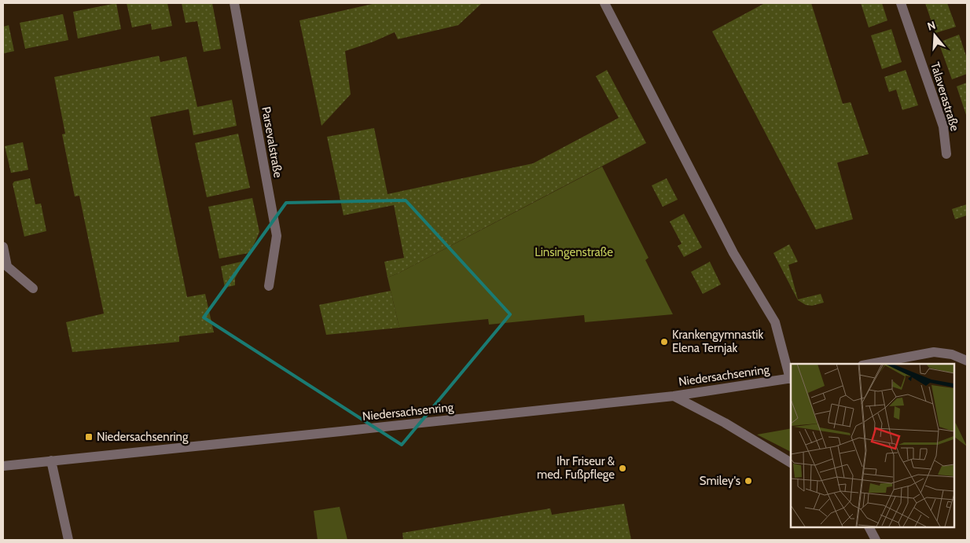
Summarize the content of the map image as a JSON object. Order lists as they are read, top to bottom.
{
  "streets": {
    "street": ["Talaverastraße", "Parsevalstraße", "Niedersachsenring"]
  },
  "parks": ["Linsingenstraße"],
  "places": {
    "other": ["Krankengymnastik Elena Ternjak", "Ihr Friseur & med. Fußpflege", "Smiley's"],
    "transit": ["Niedersachsenring"]
  },
  "north": "top"
}
